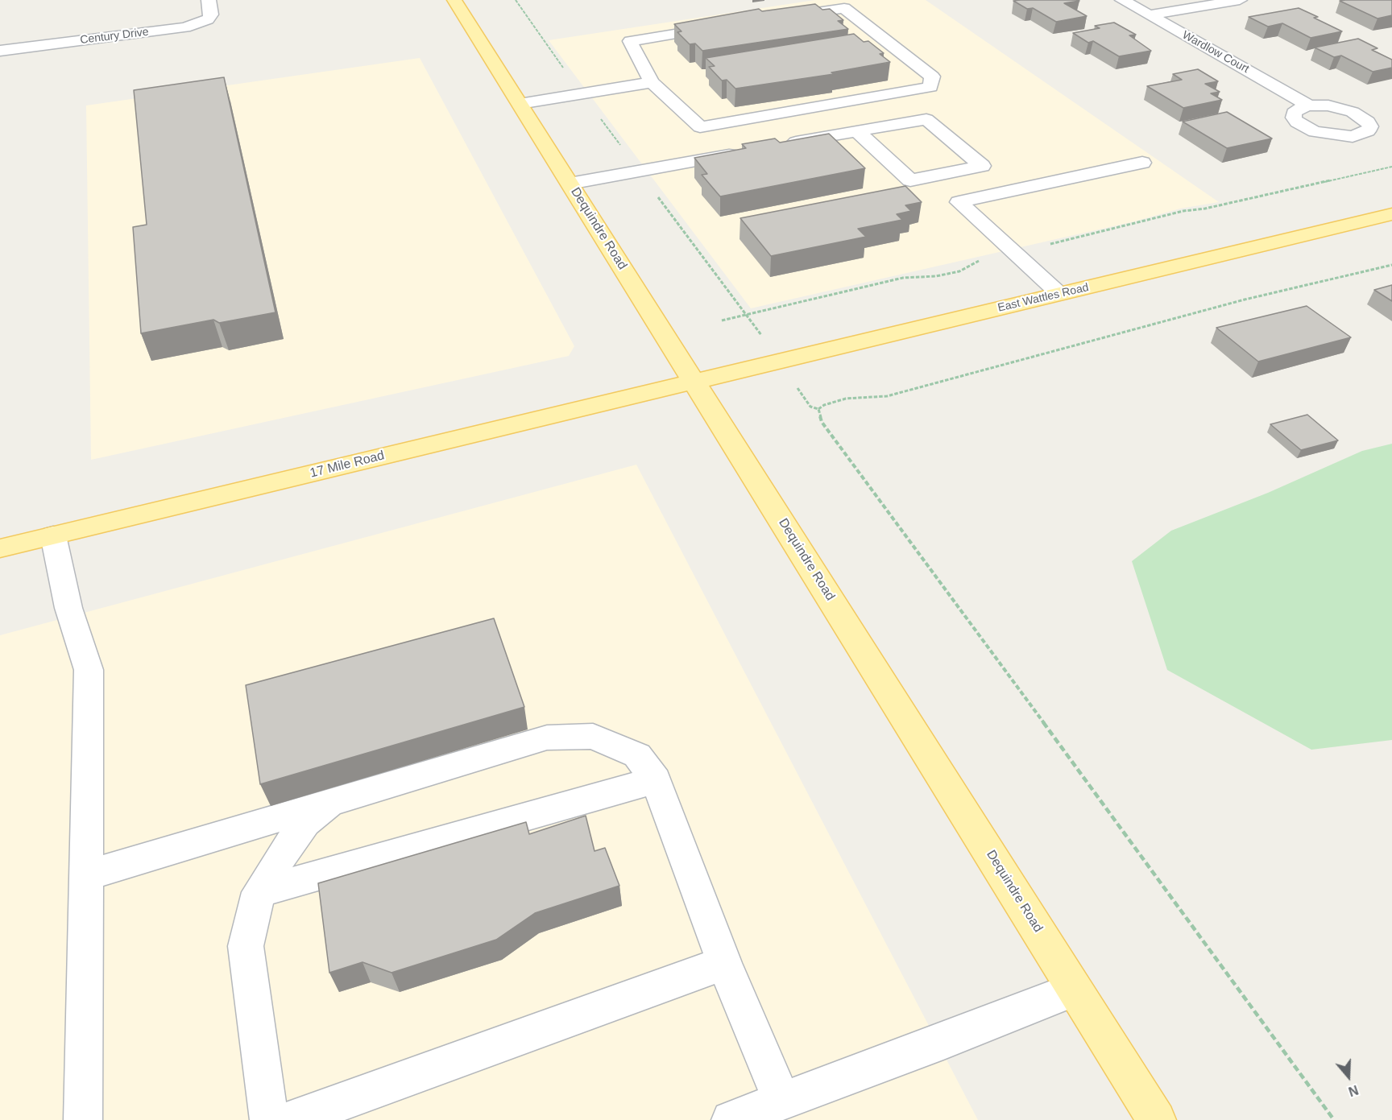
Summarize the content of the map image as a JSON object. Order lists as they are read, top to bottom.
{
  "streets": {
    "main road": ["Dequindre Road", "East Wattles Road", "17 Mile Road"],
    "street": ["Century Drive", "Wardlow Court"]
  },
  "crossings": [
    ["Dequindre Road", "East Wattles Road"],
    ["Dequindre Road", "17 Mile Road"],
    ["East Wattles Road", "17 Mile Road"]
  ],
  "north": "bottom"
}
